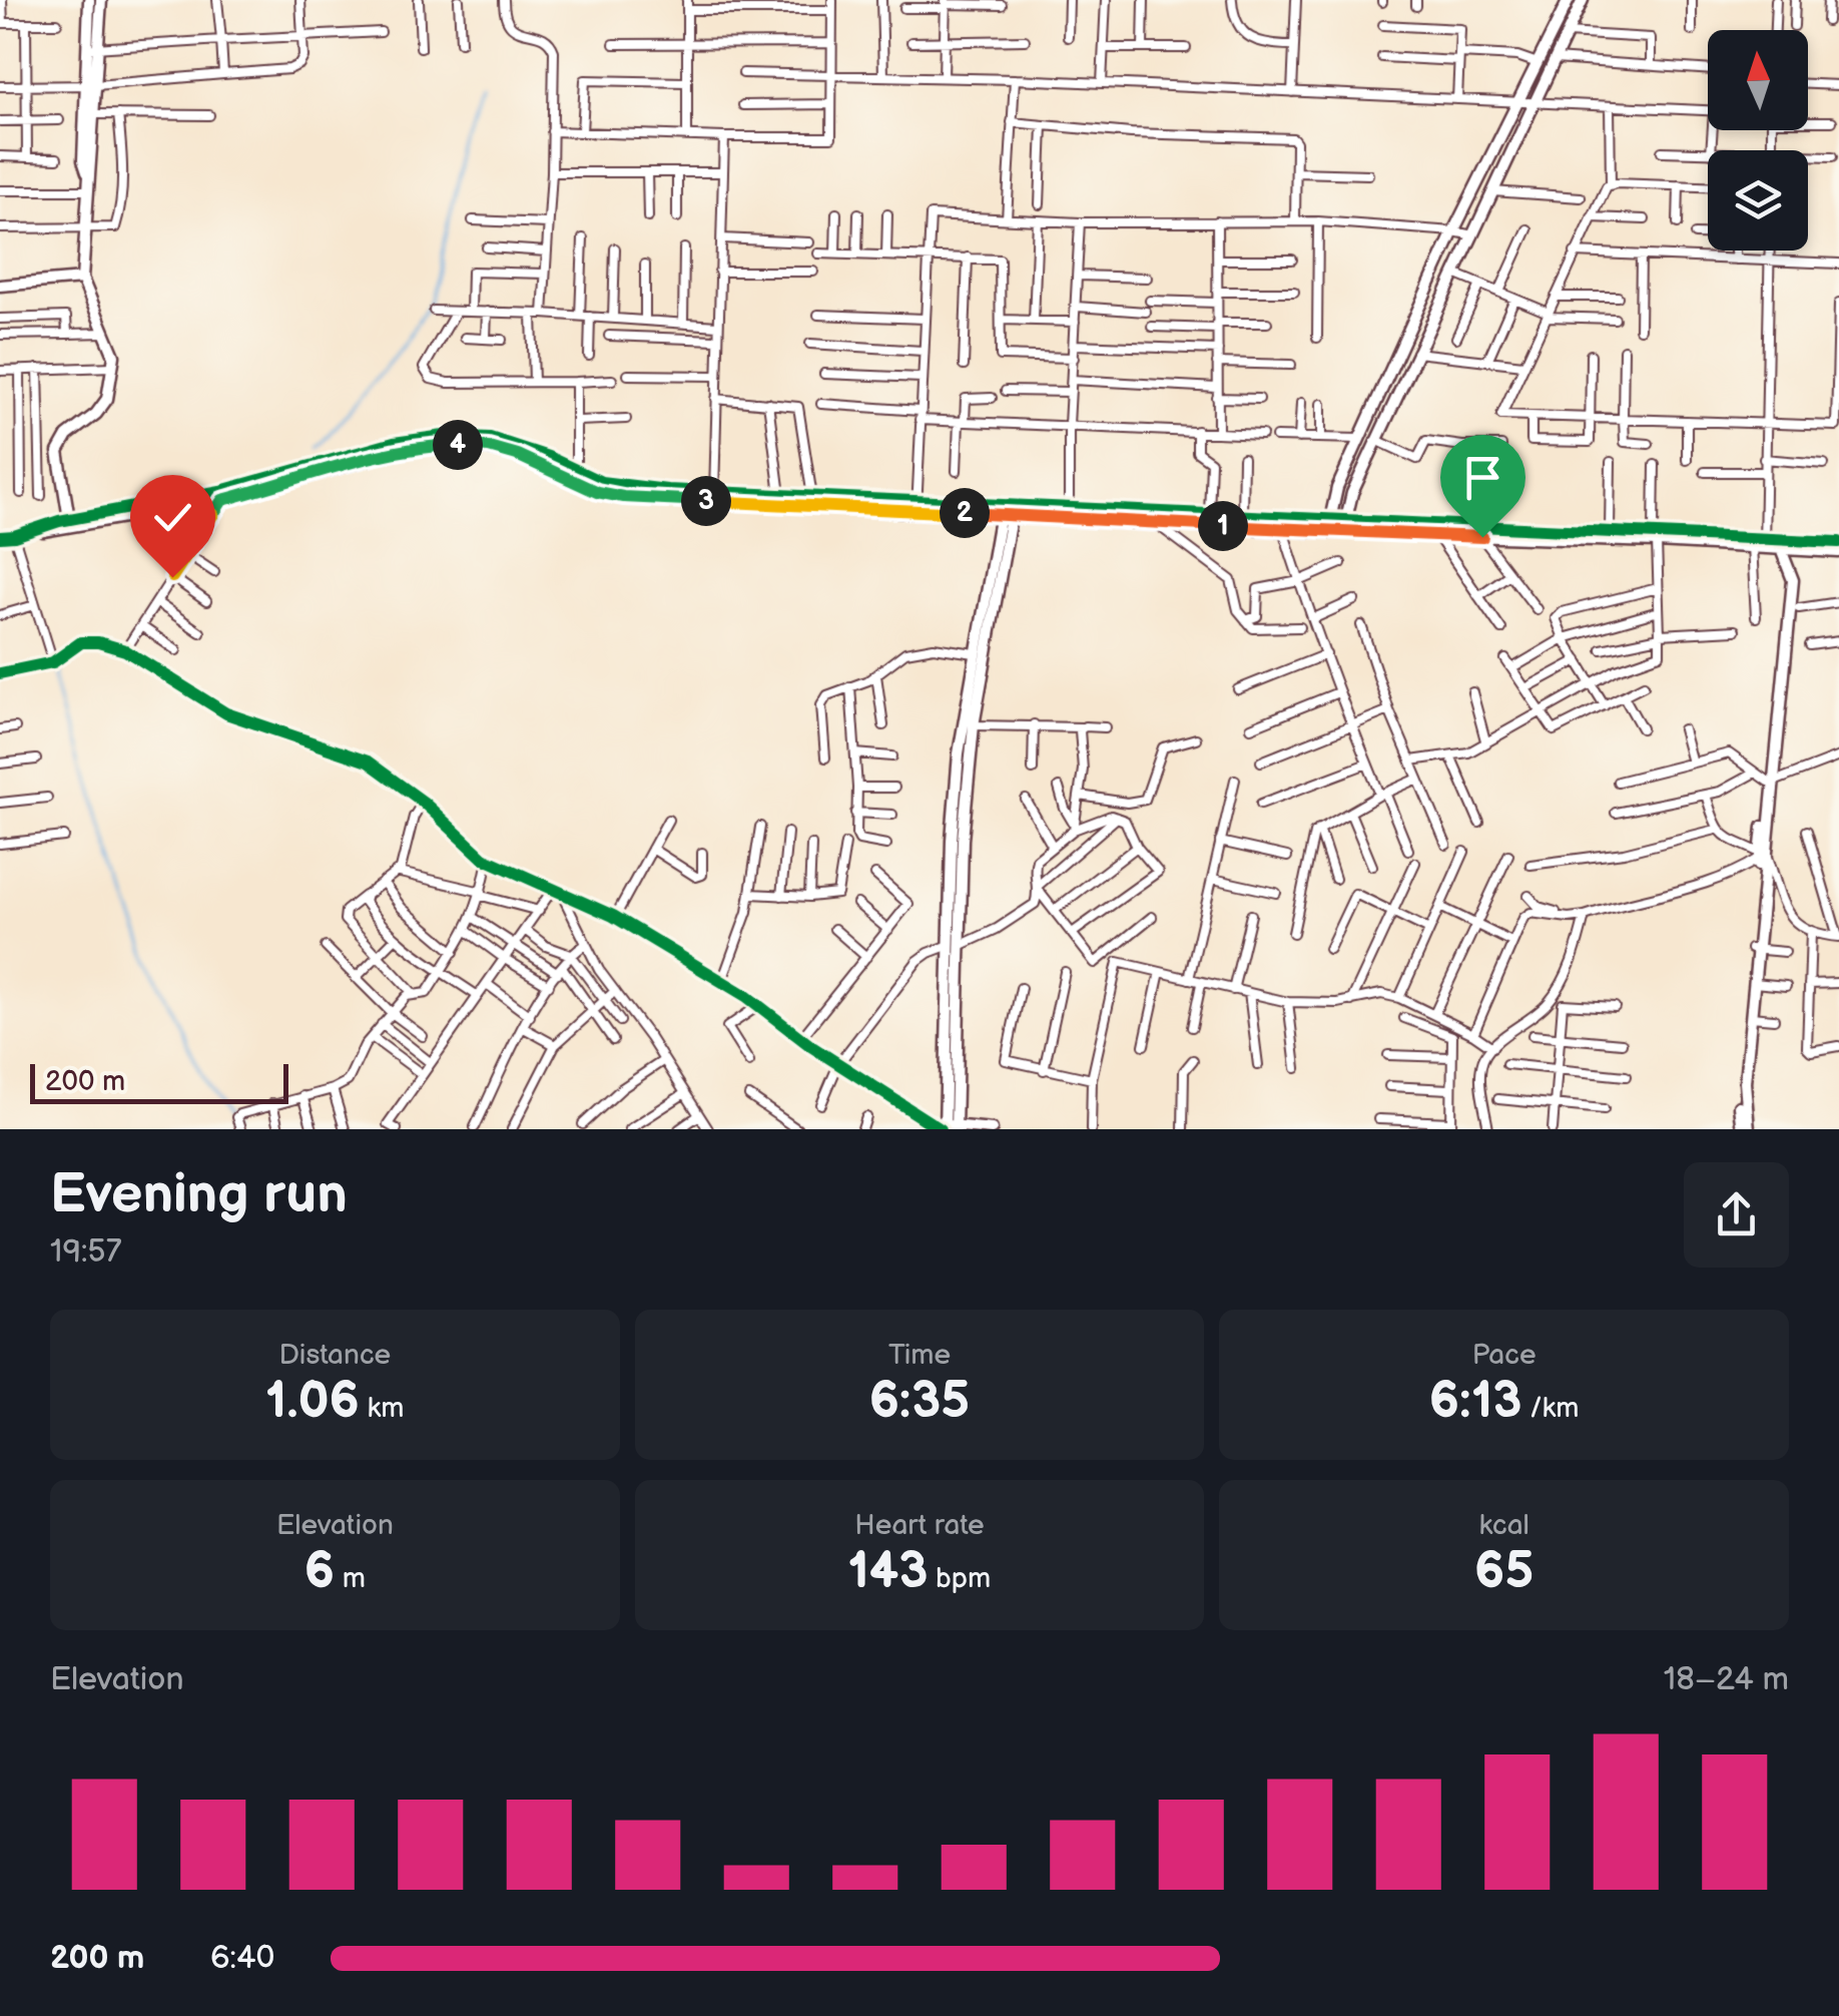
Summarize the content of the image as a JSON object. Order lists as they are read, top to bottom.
{
  "scale_bar": "200 m",
  "north": "top",
  "page": {
    "pins": [
      "4",
      "3",
      "2",
      "1"
    ],
    "scale": "200 m",
    "heading": ["Evening run", "19:57"],
    "stats": [
      ["Distance", "1.06 km"],
      ["Time", "6:35"],
      ["Pace", "6:13 /km"],
      ["Elevation", "6 m"],
      ["Heart rate", "143 bpm"],
      ["kcal", "65"]
    ],
    "chart": ["Elevation", "18–24 m"],
    "list": [
      {
        "name": "200 m",
        "note": "6:40"
      }
    ]
  }
}
